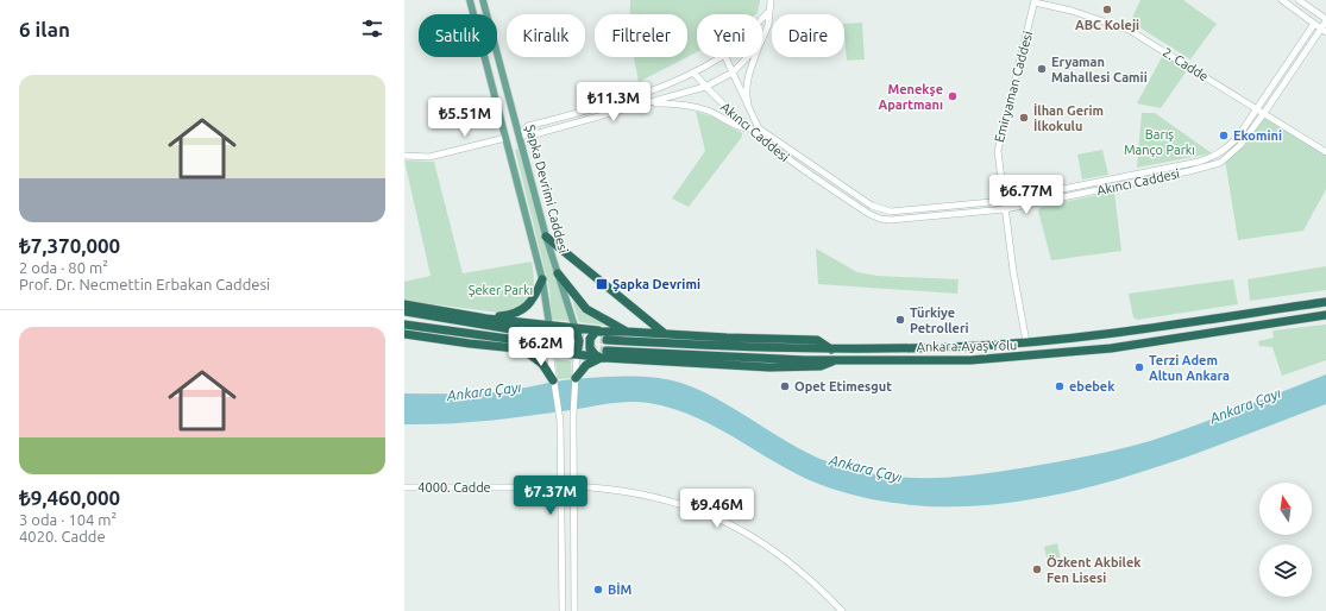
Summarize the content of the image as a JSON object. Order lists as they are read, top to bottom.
{
  "streets": {
    "highway": ["Ankara-Ayaş Yolu"],
    "main road": ["Şapka Devrimi Caddesi"],
    "street": [
      "2. Cadde",
      "Emiryaman Caddesi",
      "Akıncı Caddesi",
      "4000. Cadde"
    ]
  },
  "crossings": [
    ["2. Cadde", "Emiryaman Caddesi"],
    ["2. Cadde", "Akıncı Caddesi"],
    ["Emiryaman Caddesi", "Akıncı Caddesi"],
    ["Emiryaman Caddesi", "Ankara-Ayaş Yolu"]
  ],
  "water": ["Ankara Çayı"],
  "parks": ["Barış Manço Parkı", "Şeker Parkı"],
  "places": {
    "other": [
      "ABC Koleji",
      "Eryaman Mahallesi Camii",
      "Menekşe Apartmanı",
      "İlhan Gerim İlkokulu",
      "Ekomini",
      "Türkiye Petrolleri",
      "Terzi Adem Altun Ankara",
      "Opet Etimesgut",
      "ebebek",
      "Özkent Akbilek Fen Lisesi",
      "BİM"
    ],
    "transit": ["Şapka Devrimi"]
  },
  "north": "top",
  "page": {
    "heading": "6 ilan",
    "chip": [
      "Satılık",
      "Kiralık",
      "Filtreler",
      "Yeni",
      "Daire"
    ],
    "list": [
      {
        "name": "₺7,370,000",
        "note": "2 oda · 80 m² · Prof. Dr. Necmettin Erbakan Caddesi"
      },
      {
        "name": "₺9,460,000",
        "note": "3 oda · 104 m² · 4020. Cadde"
      }
    ],
    "price": [
      "₺11.3M",
      "₺5.51M",
      "₺6.77M",
      "₺6.2M",
      "₺7.37M",
      "₺9.46M"
    ]
  }
}
